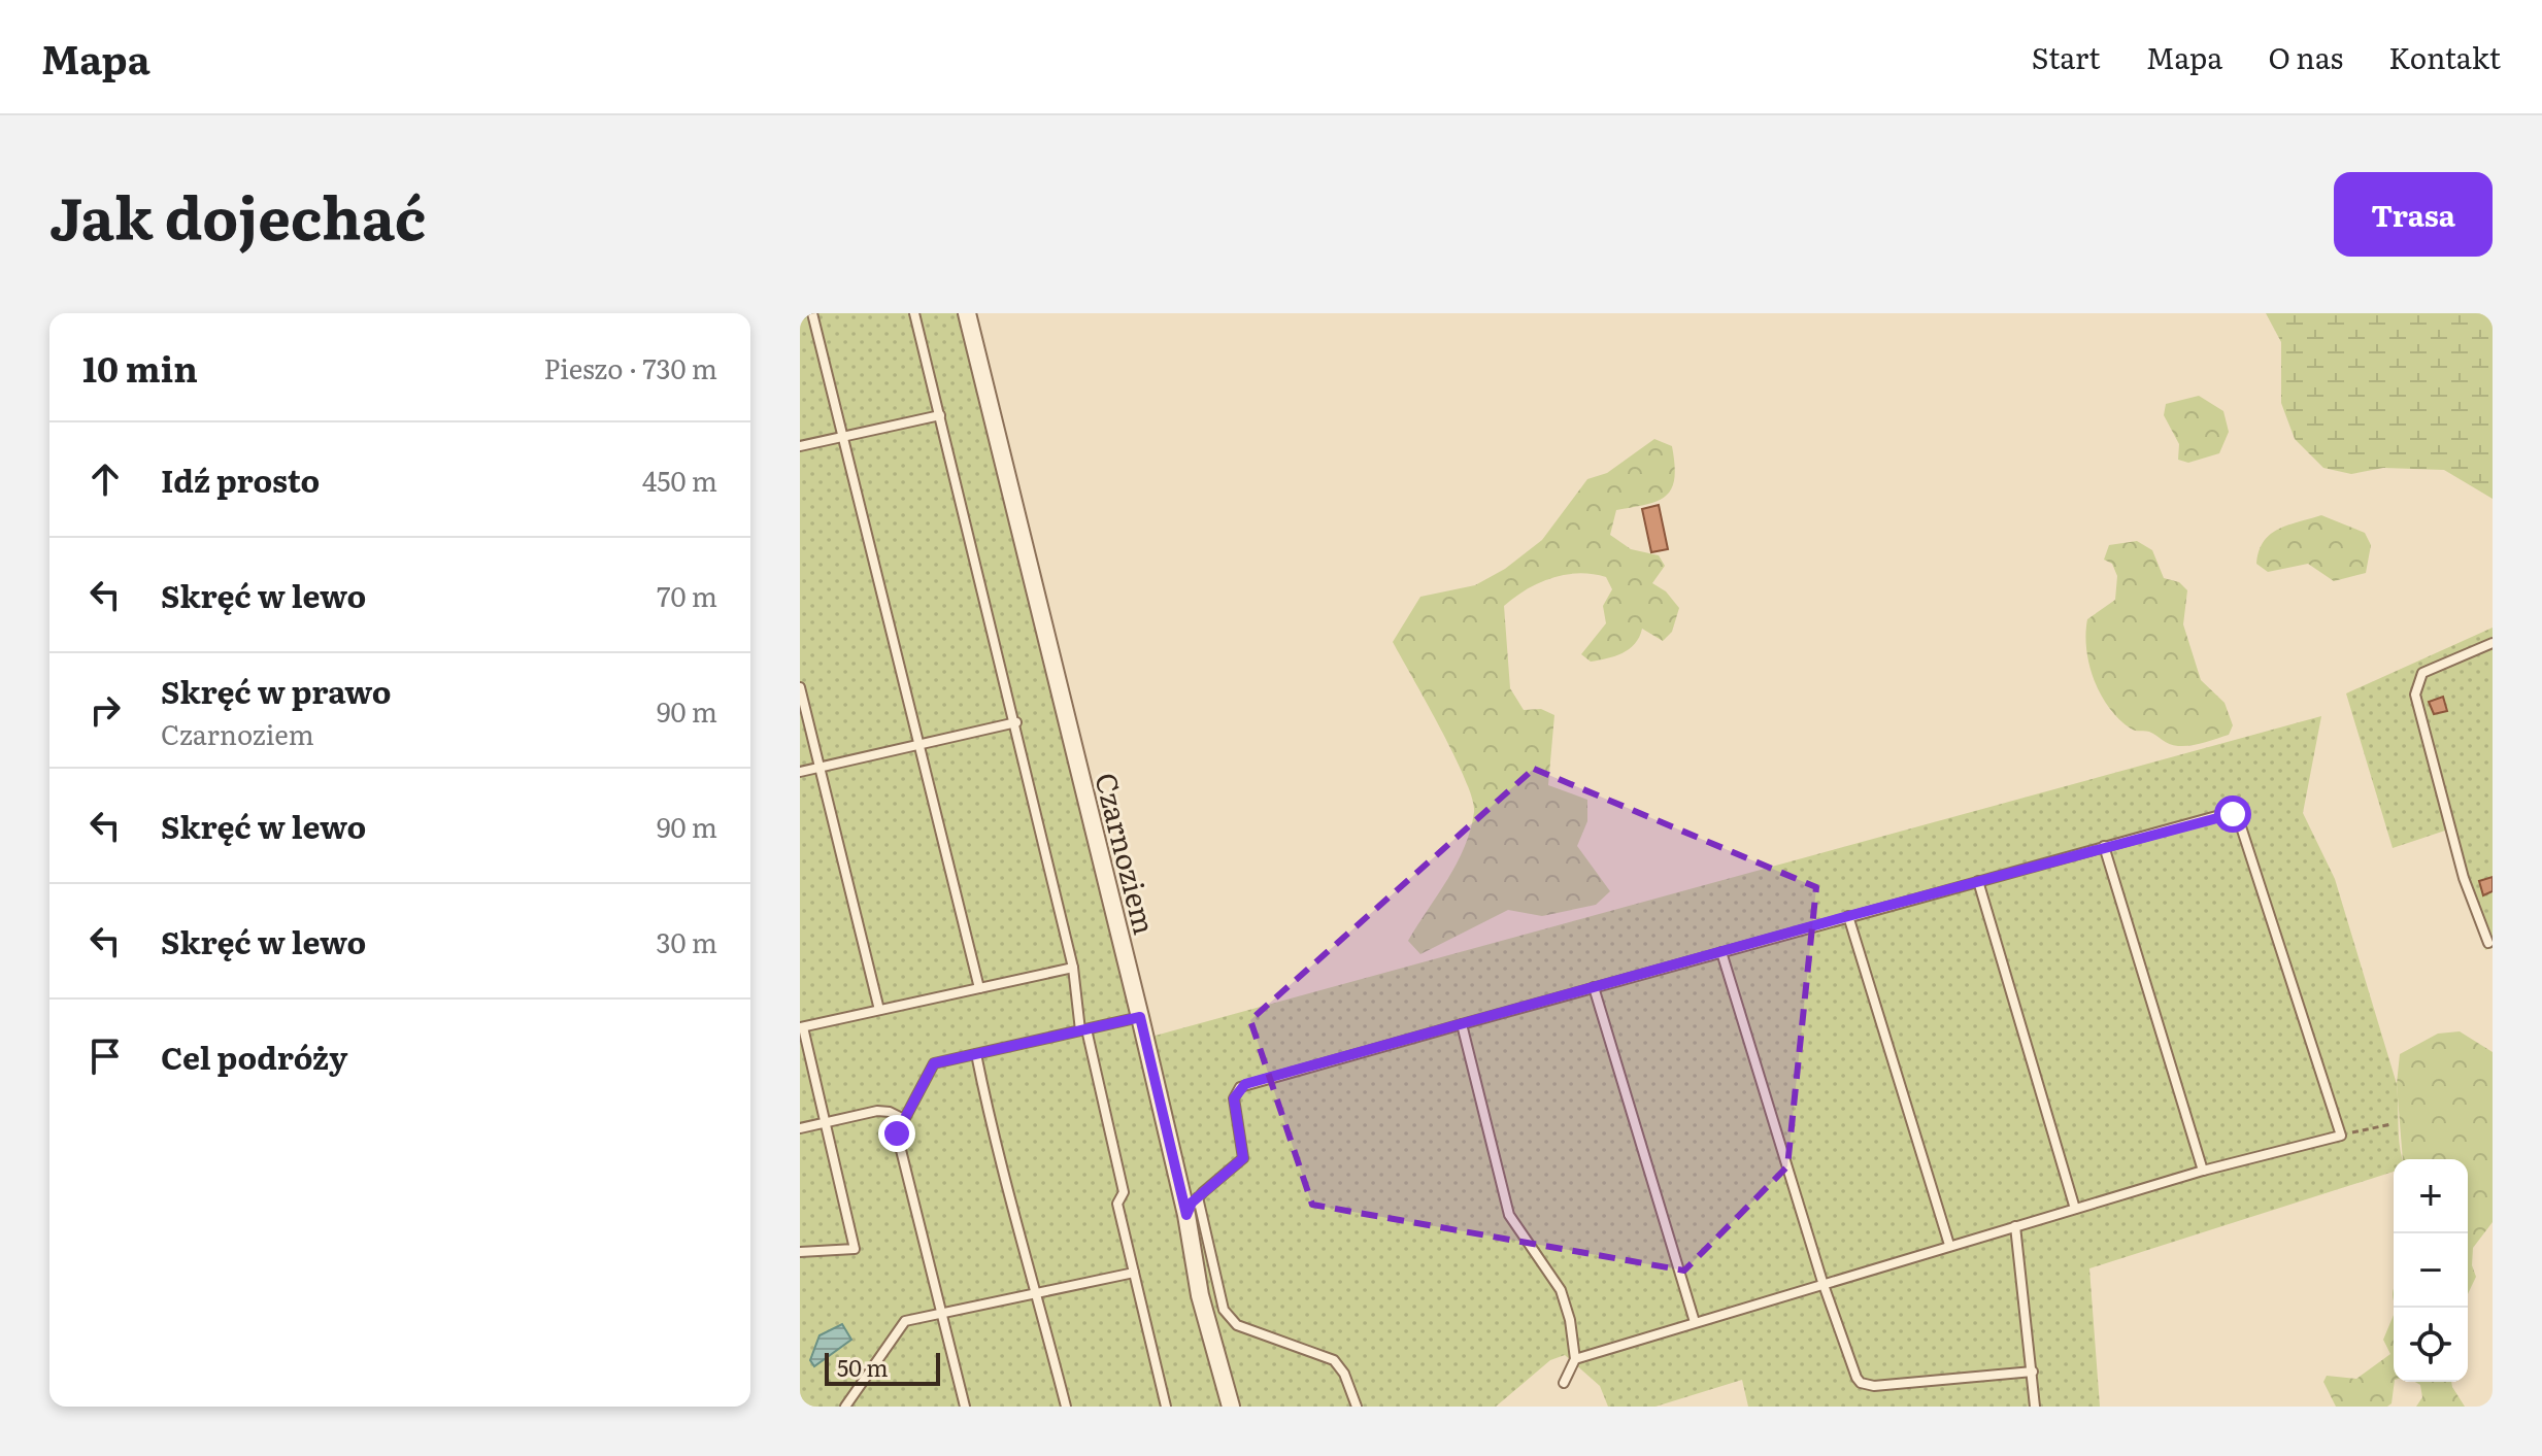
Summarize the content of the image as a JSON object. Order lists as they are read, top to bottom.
{
  "streets": {
    "street": ["Czarnoziem"]
  },
  "scale_bar": "50 m",
  "page": {
    "header": "Mapa",
    "nav": [
      "Start",
      "Mapa",
      "O nas",
      "Kontakt"
    ],
    "title": "Jak dojechać",
    "buttons": "Trasa",
    "heading": ["10 min", "Pieszo · 730 m"],
    "list": [
      ["Idź prosto", "450 m"],
      ["Skręć w lewo", "70 m"],
      ["Skręć w prawo", "Czarnoziem", "90 m"],
      ["Skręć w lewo", "90 m"],
      ["Skręć w lewo", "30 m"],
      "Cel podróży"
    ],
    "map_buttons": ["+", "−"],
    "scale": "50 m"
  }
}
